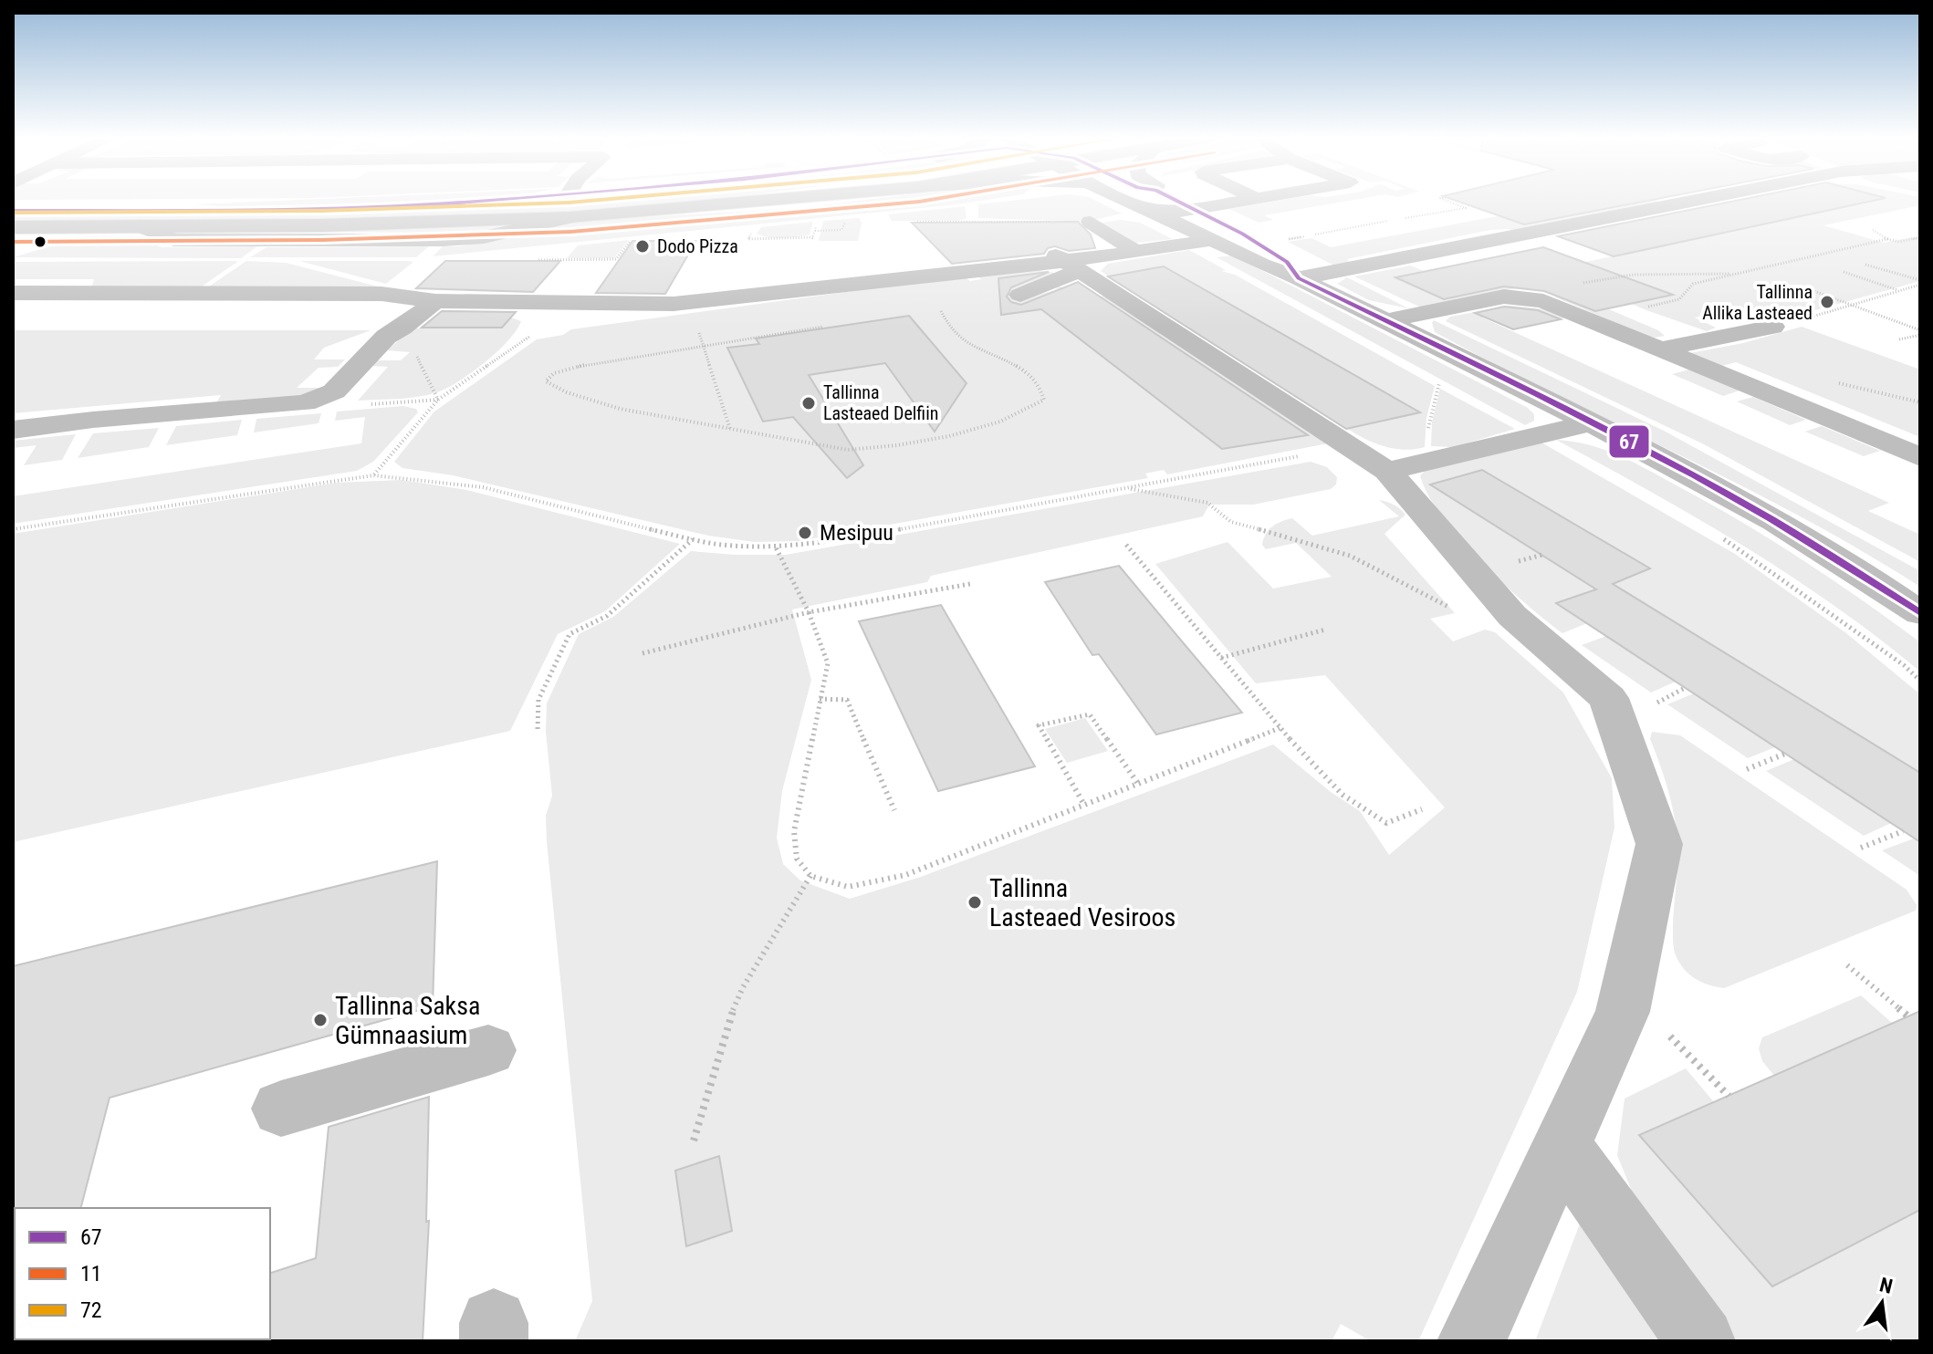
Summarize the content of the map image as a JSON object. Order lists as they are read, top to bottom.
{
  "places": [
    "Dodo Pizza",
    "Tallinna Allika Lasteaed",
    "Tallinna Lasteaed Delfiin",
    "Mesipuu",
    "Tallinna Lasteaed Vesiroos",
    "Tallinna Saksa Gümnaasium"
  ],
  "lines": ["transit line 67", "transit line 11", "transit line 72"],
  "legend": ["67", "11", "72"],
  "north": "top"
}
